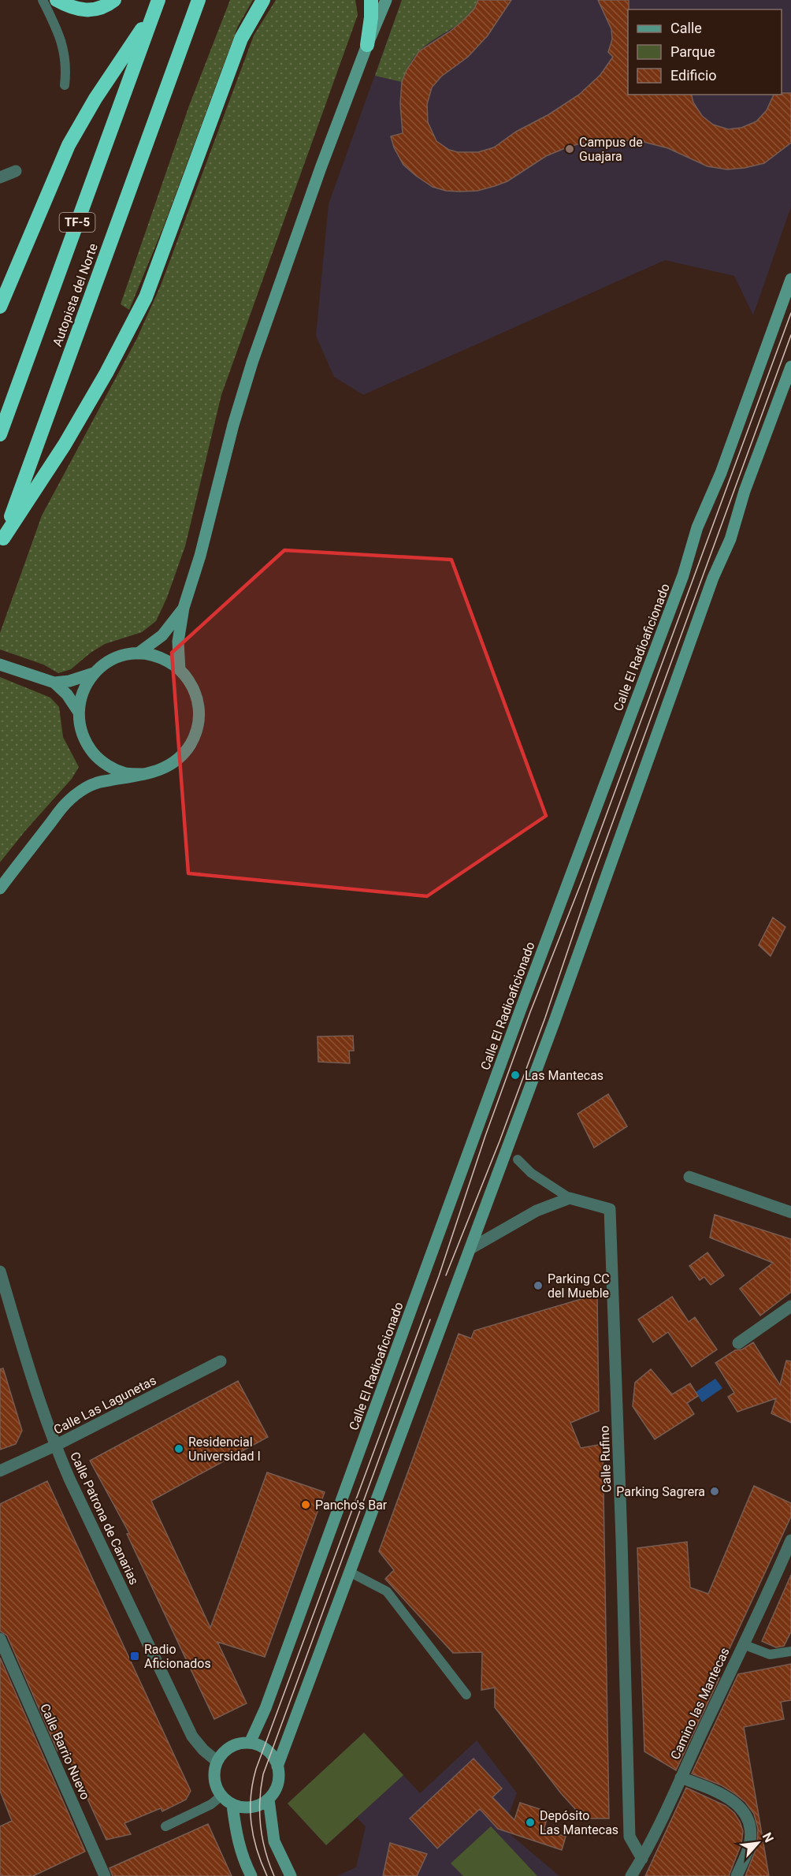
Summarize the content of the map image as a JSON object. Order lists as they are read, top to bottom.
{
  "streets": {
    "highway": ["TF-5", "Autopista del Norte"],
    "street": [
      "Calle El Radioaficionado",
      "Calle Las Lagunetas",
      "Calle Rufino",
      "Calle Patrona de Canarias",
      "Camino las Mantecas",
      "Calle Barrio Nuevo"
    ]
  },
  "crossings": [
    ["Calle El Radioaficionado", "Calle Patrona de Canarias"],
    ["Calle Las Lagunetas", "Calle Patrona de Canarias"],
    ["Calle Rufino", "Camino las Mantecas"]
  ],
  "places": {
    "other": [
      "Campus de Guajara",
      "Las Mantecas",
      "Parking CC del Mueble",
      "Residencial Universidad I",
      "Parking Sagrera",
      "Pancho's Bar",
      "Depósito Las Mantecas"
    ],
    "transit": ["Radio Aficionados"]
  },
  "legend": ["Calle", "Parque", "Edificio"],
  "north": "top right"
}
